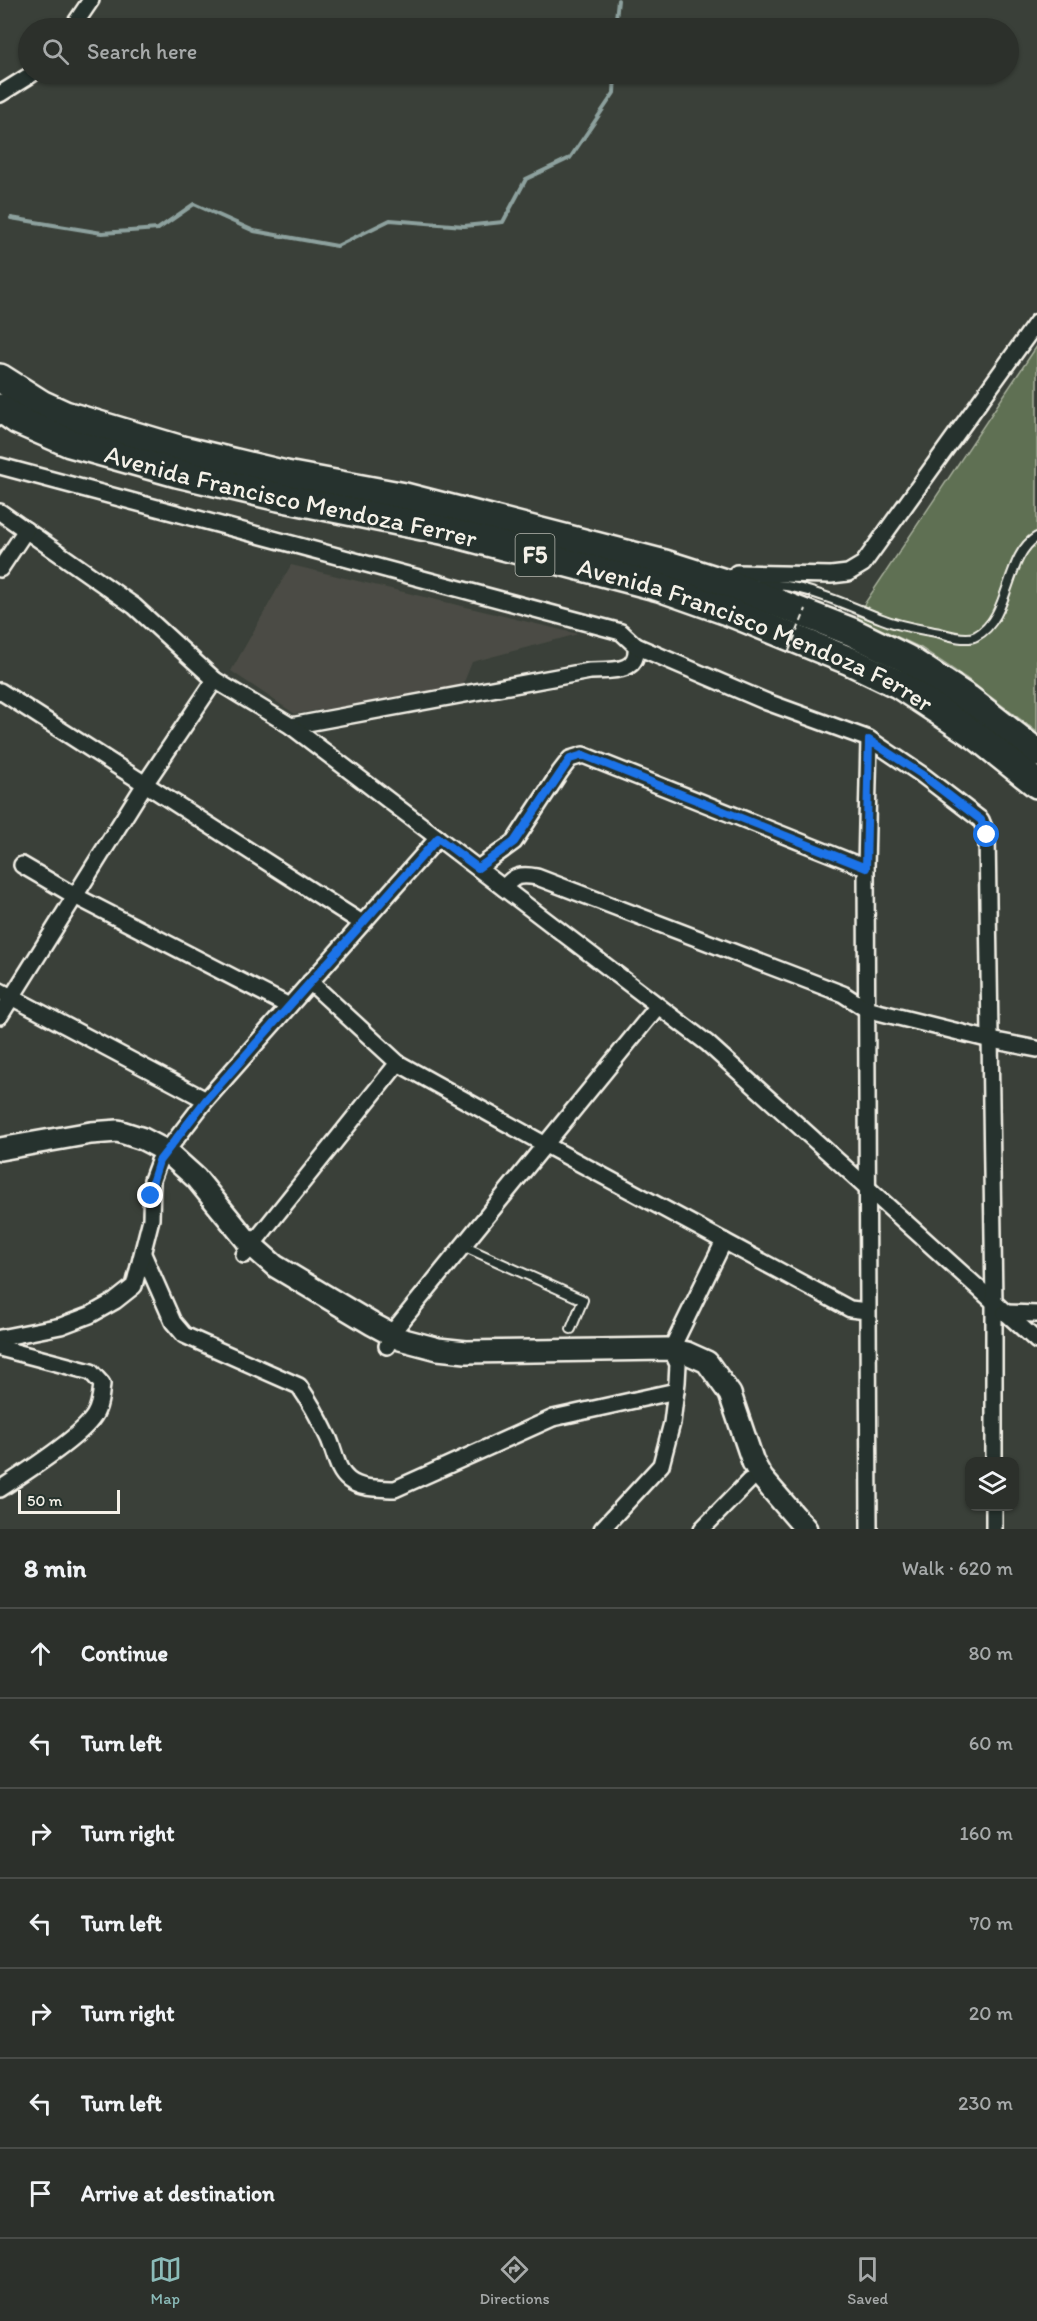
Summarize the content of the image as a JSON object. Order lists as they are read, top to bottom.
{
  "streets": {
    "highway": ["Avenida Francisco Mendoza Ferrer", "F5"]
  },
  "scale_bar": "50 m",
  "page": {
    "search": "Search here",
    "scale": "50 m",
    "heading": ["8 min", "Walk · 620 m"],
    "list": [
      ["Continue", "80 m"],
      ["Turn left", "60 m"],
      ["Turn right", "160 m"],
      ["Turn left", "70 m"],
      ["Turn right", "20 m"],
      ["Turn left", "230 m"],
      "Arrive at destination"
    ],
    "nav": ["Map", "Directions", "Saved"]
  }
}
